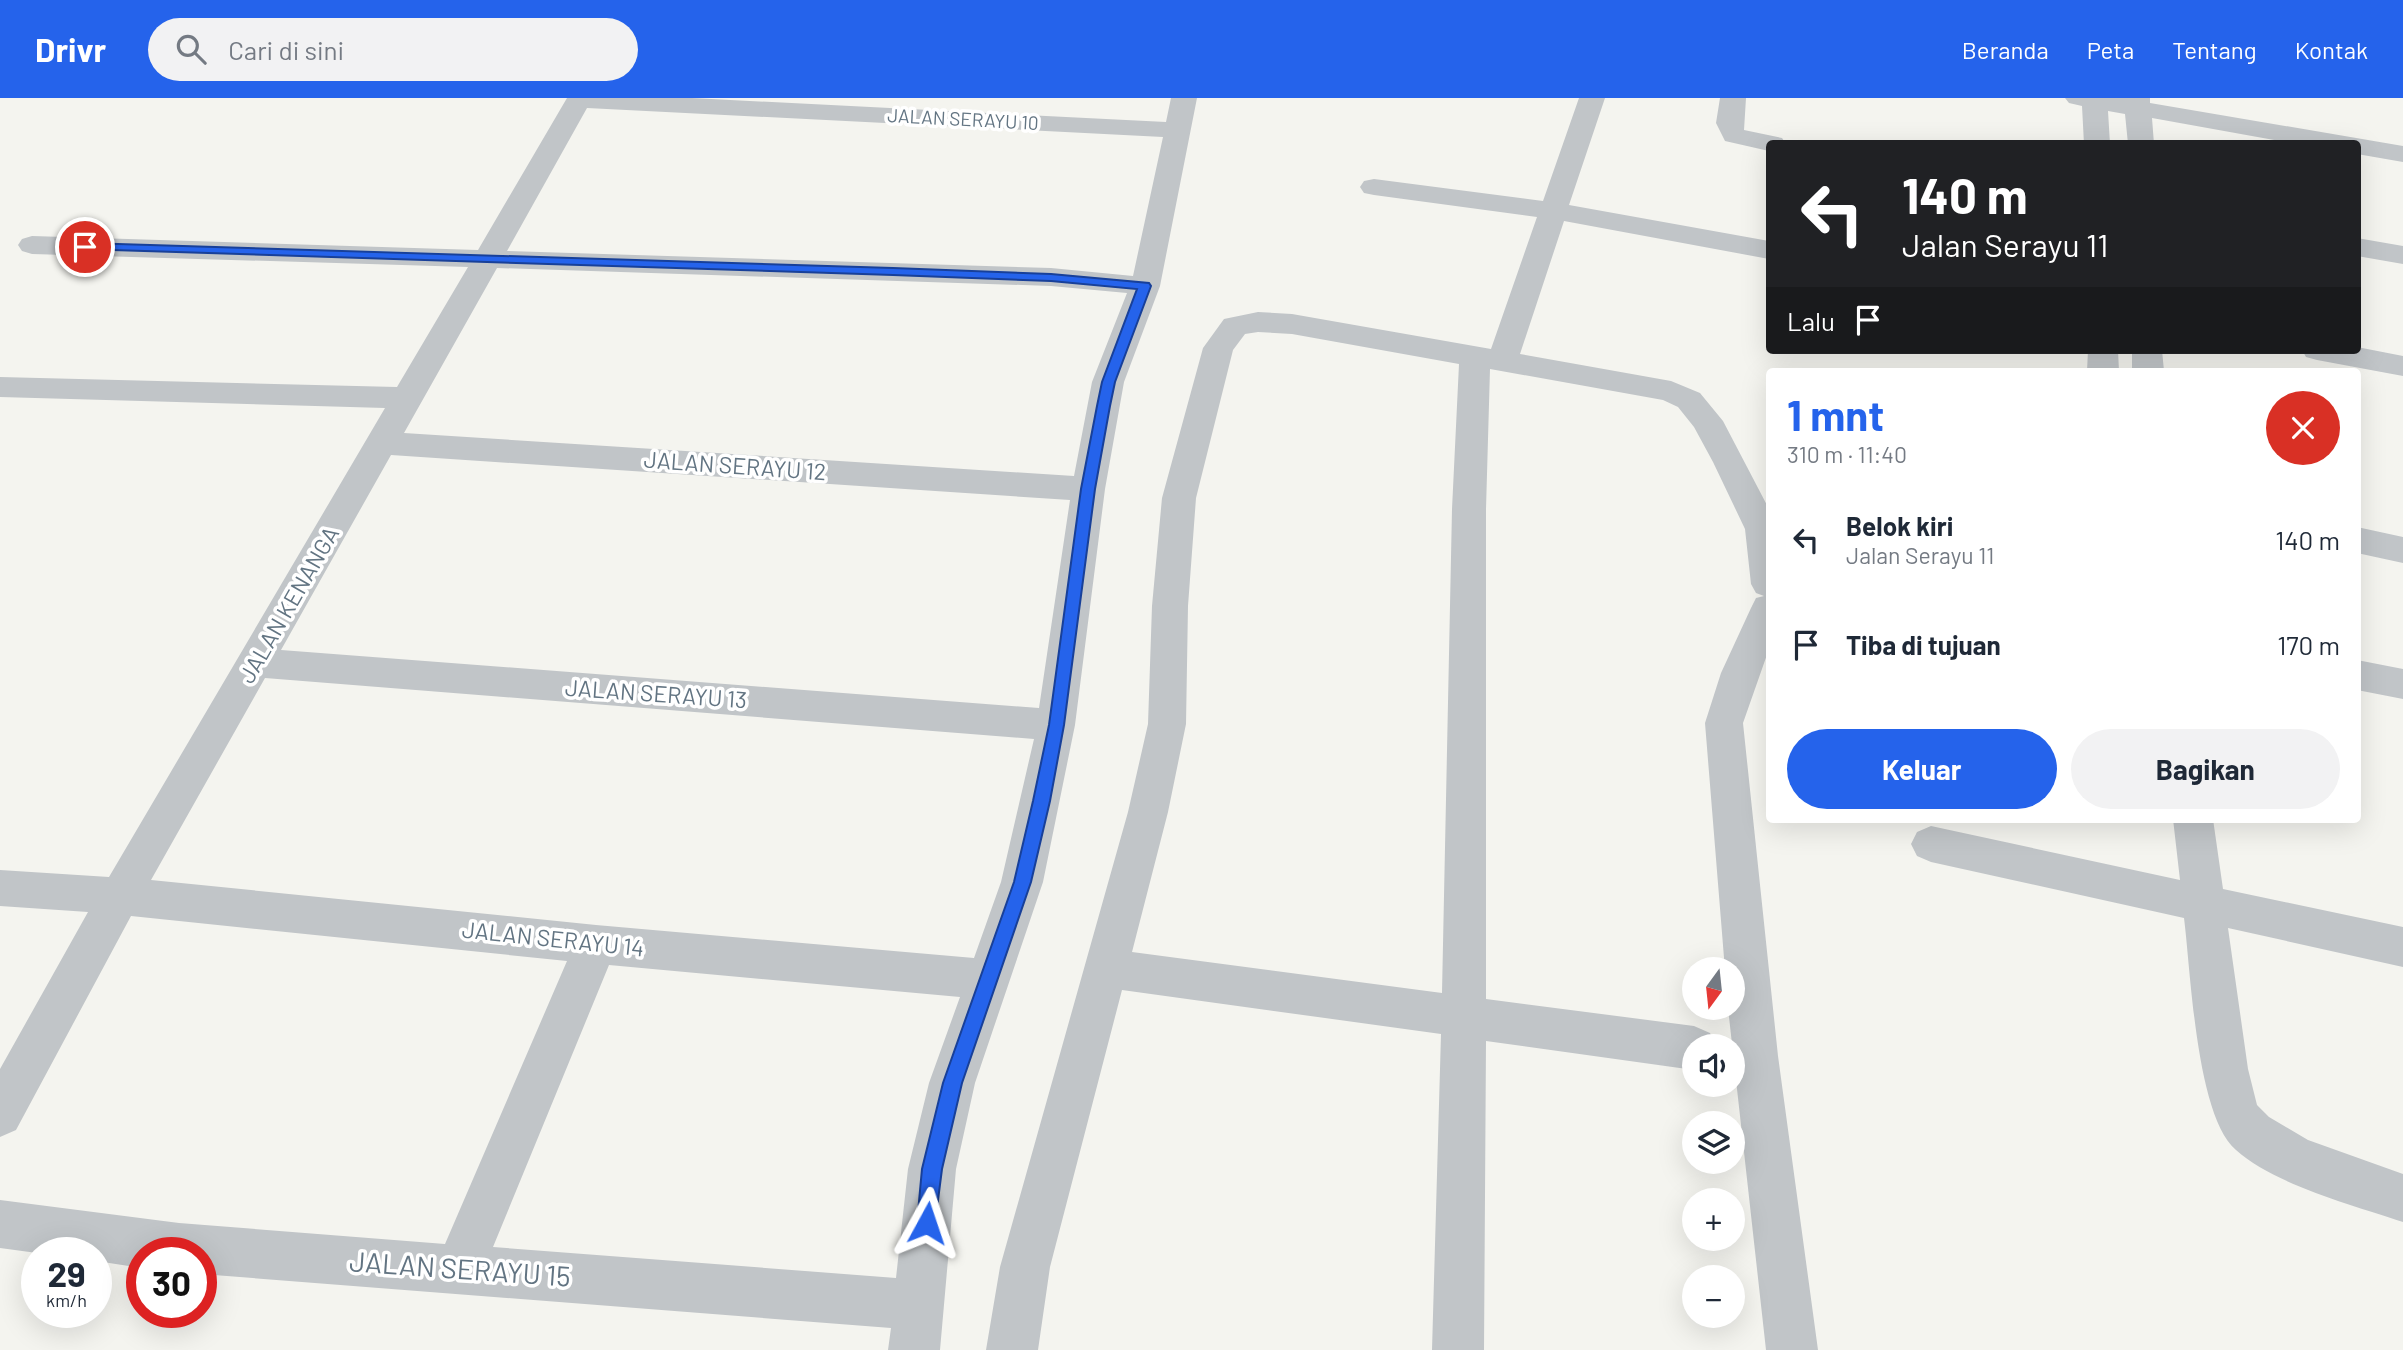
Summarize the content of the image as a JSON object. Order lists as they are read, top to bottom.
{
  "streets": {
    "street": [
      "JALAN SERAYU 10",
      "JALAN SERAYU 12",
      "JALAN KENANGA",
      "JALAN SERAYU 13",
      "JALAN SERAYU 14",
      "JALAN SERAYU 15"
    ]
  },
  "crossings": [
    ["JALAN SERAYU 10", "JALAN KENANGA"],
    ["JALAN SERAYU 12", "JALAN KENANGA"],
    ["JALAN KENANGA", "JALAN SERAYU 13"],
    ["JALAN KENANGA", "JALAN SERAYU 14"]
  ],
  "north": "bottom",
  "page": {
    "header": "Drivr",
    "search": "Cari di sini",
    "nav": [
      "Beranda",
      "Peta",
      "Tentang",
      "Kontak"
    ],
    "turn": ["140 m", "Jalan Serayu 11"],
    "then": "Lalu",
    "heading": ["1 mnt", "310 m · 11:40"],
    "list": [
      {
        "name": "Belok kiri",
        "note": "Jalan Serayu 11",
        "value": "140 m"
      },
      {
        "name": "Tiba di tujuan",
        "value": "170 m"
      }
    ],
    "buttons": ["Keluar", "Bagikan"],
    "map_buttons": ["+", "−"],
    "speed": "29 km/h",
    "limit": "30"
  }
}
